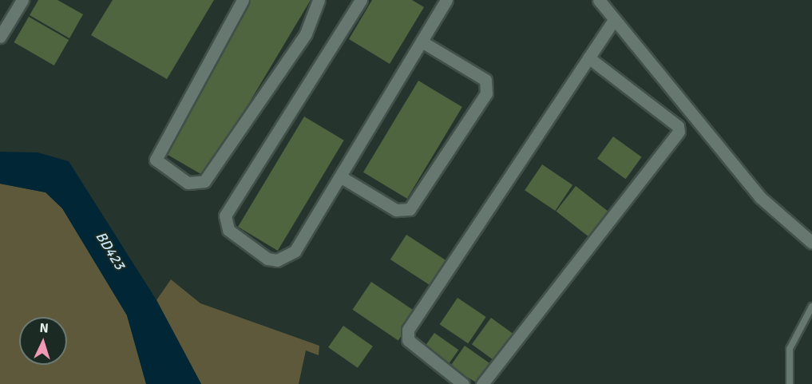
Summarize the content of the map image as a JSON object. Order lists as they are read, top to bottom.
{
  "water": ["BD423"],
  "north": "top"
}
